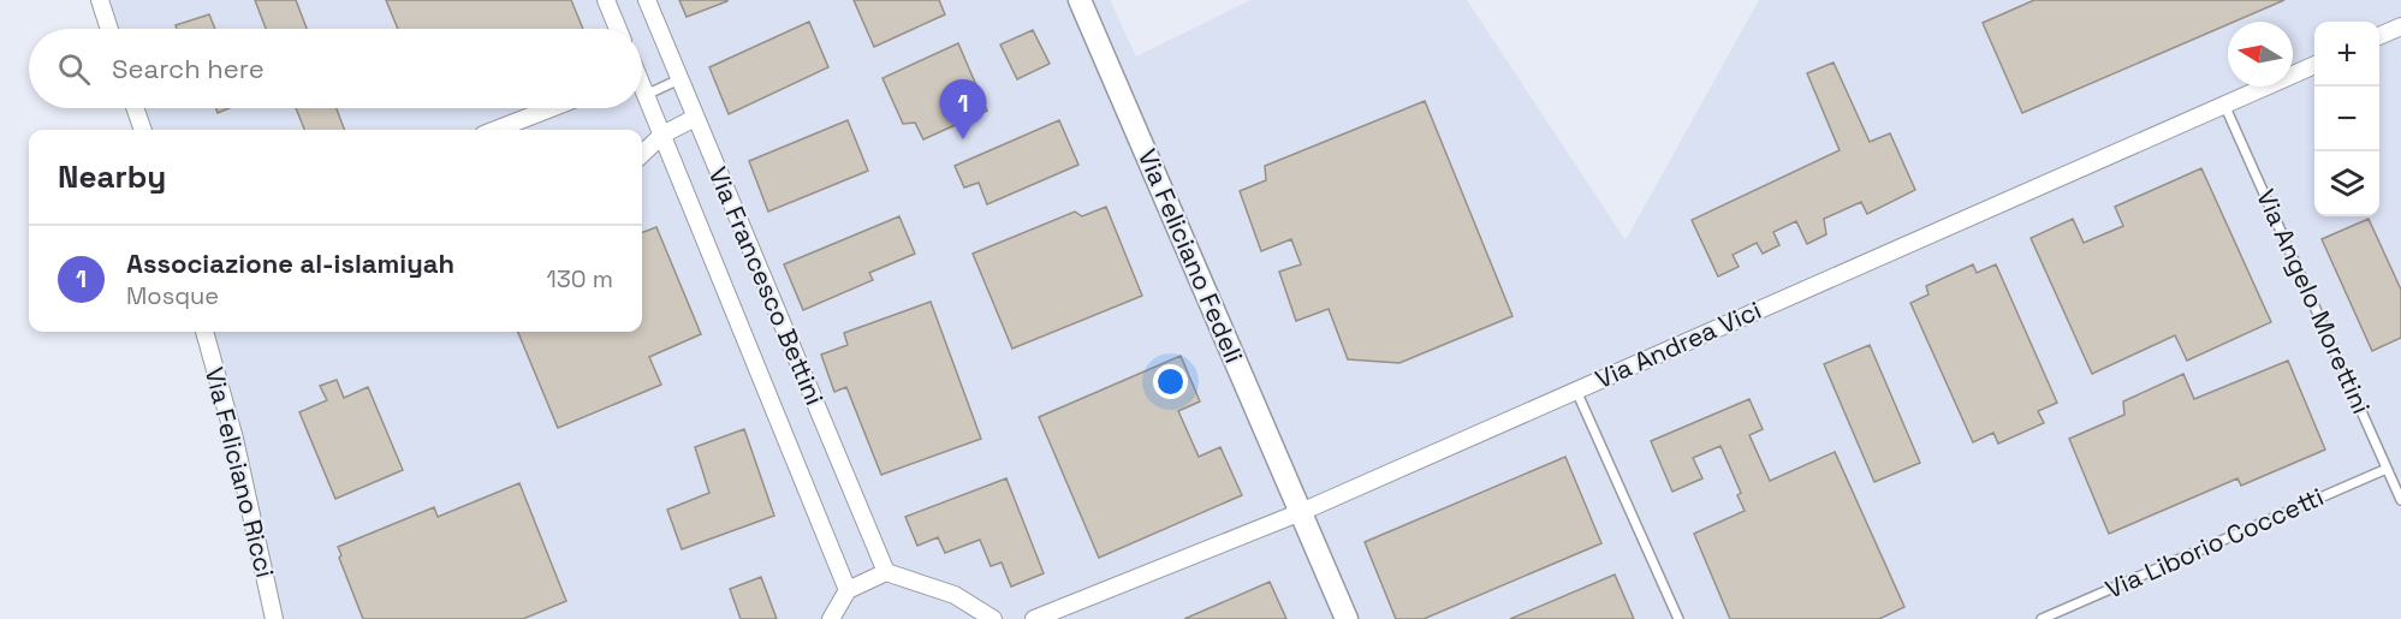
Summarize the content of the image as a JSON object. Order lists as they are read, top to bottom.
{
  "streets": {
    "street": [
      "Via Feliciano Fedeli",
      "Via Francesco Bettini",
      "Via Andrea Vici",
      "Via Feliciano Ricci"
    ],
    "lane": ["Via Angelo Morettini", "Via Liborio Coccetti"]
  },
  "crossings": [
    ["Via Feliciano Fedeli", "Via Andrea Vici"],
    ["Via Angelo Morettini", "Via Andrea Vici"],
    ["Via Angelo Morettini", "Via Liborio Coccetti"]
  ],
  "north": "left",
  "page": {
    "map_buttons": ["+", "−"],
    "search": "Search here",
    "pins": "1",
    "heading": "Nearby",
    "list": [
      {
        "mark": "1",
        "name": "Associazione al-islamiyah",
        "note": "Mosque",
        "value": "130 m"
      }
    ]
  }
}
